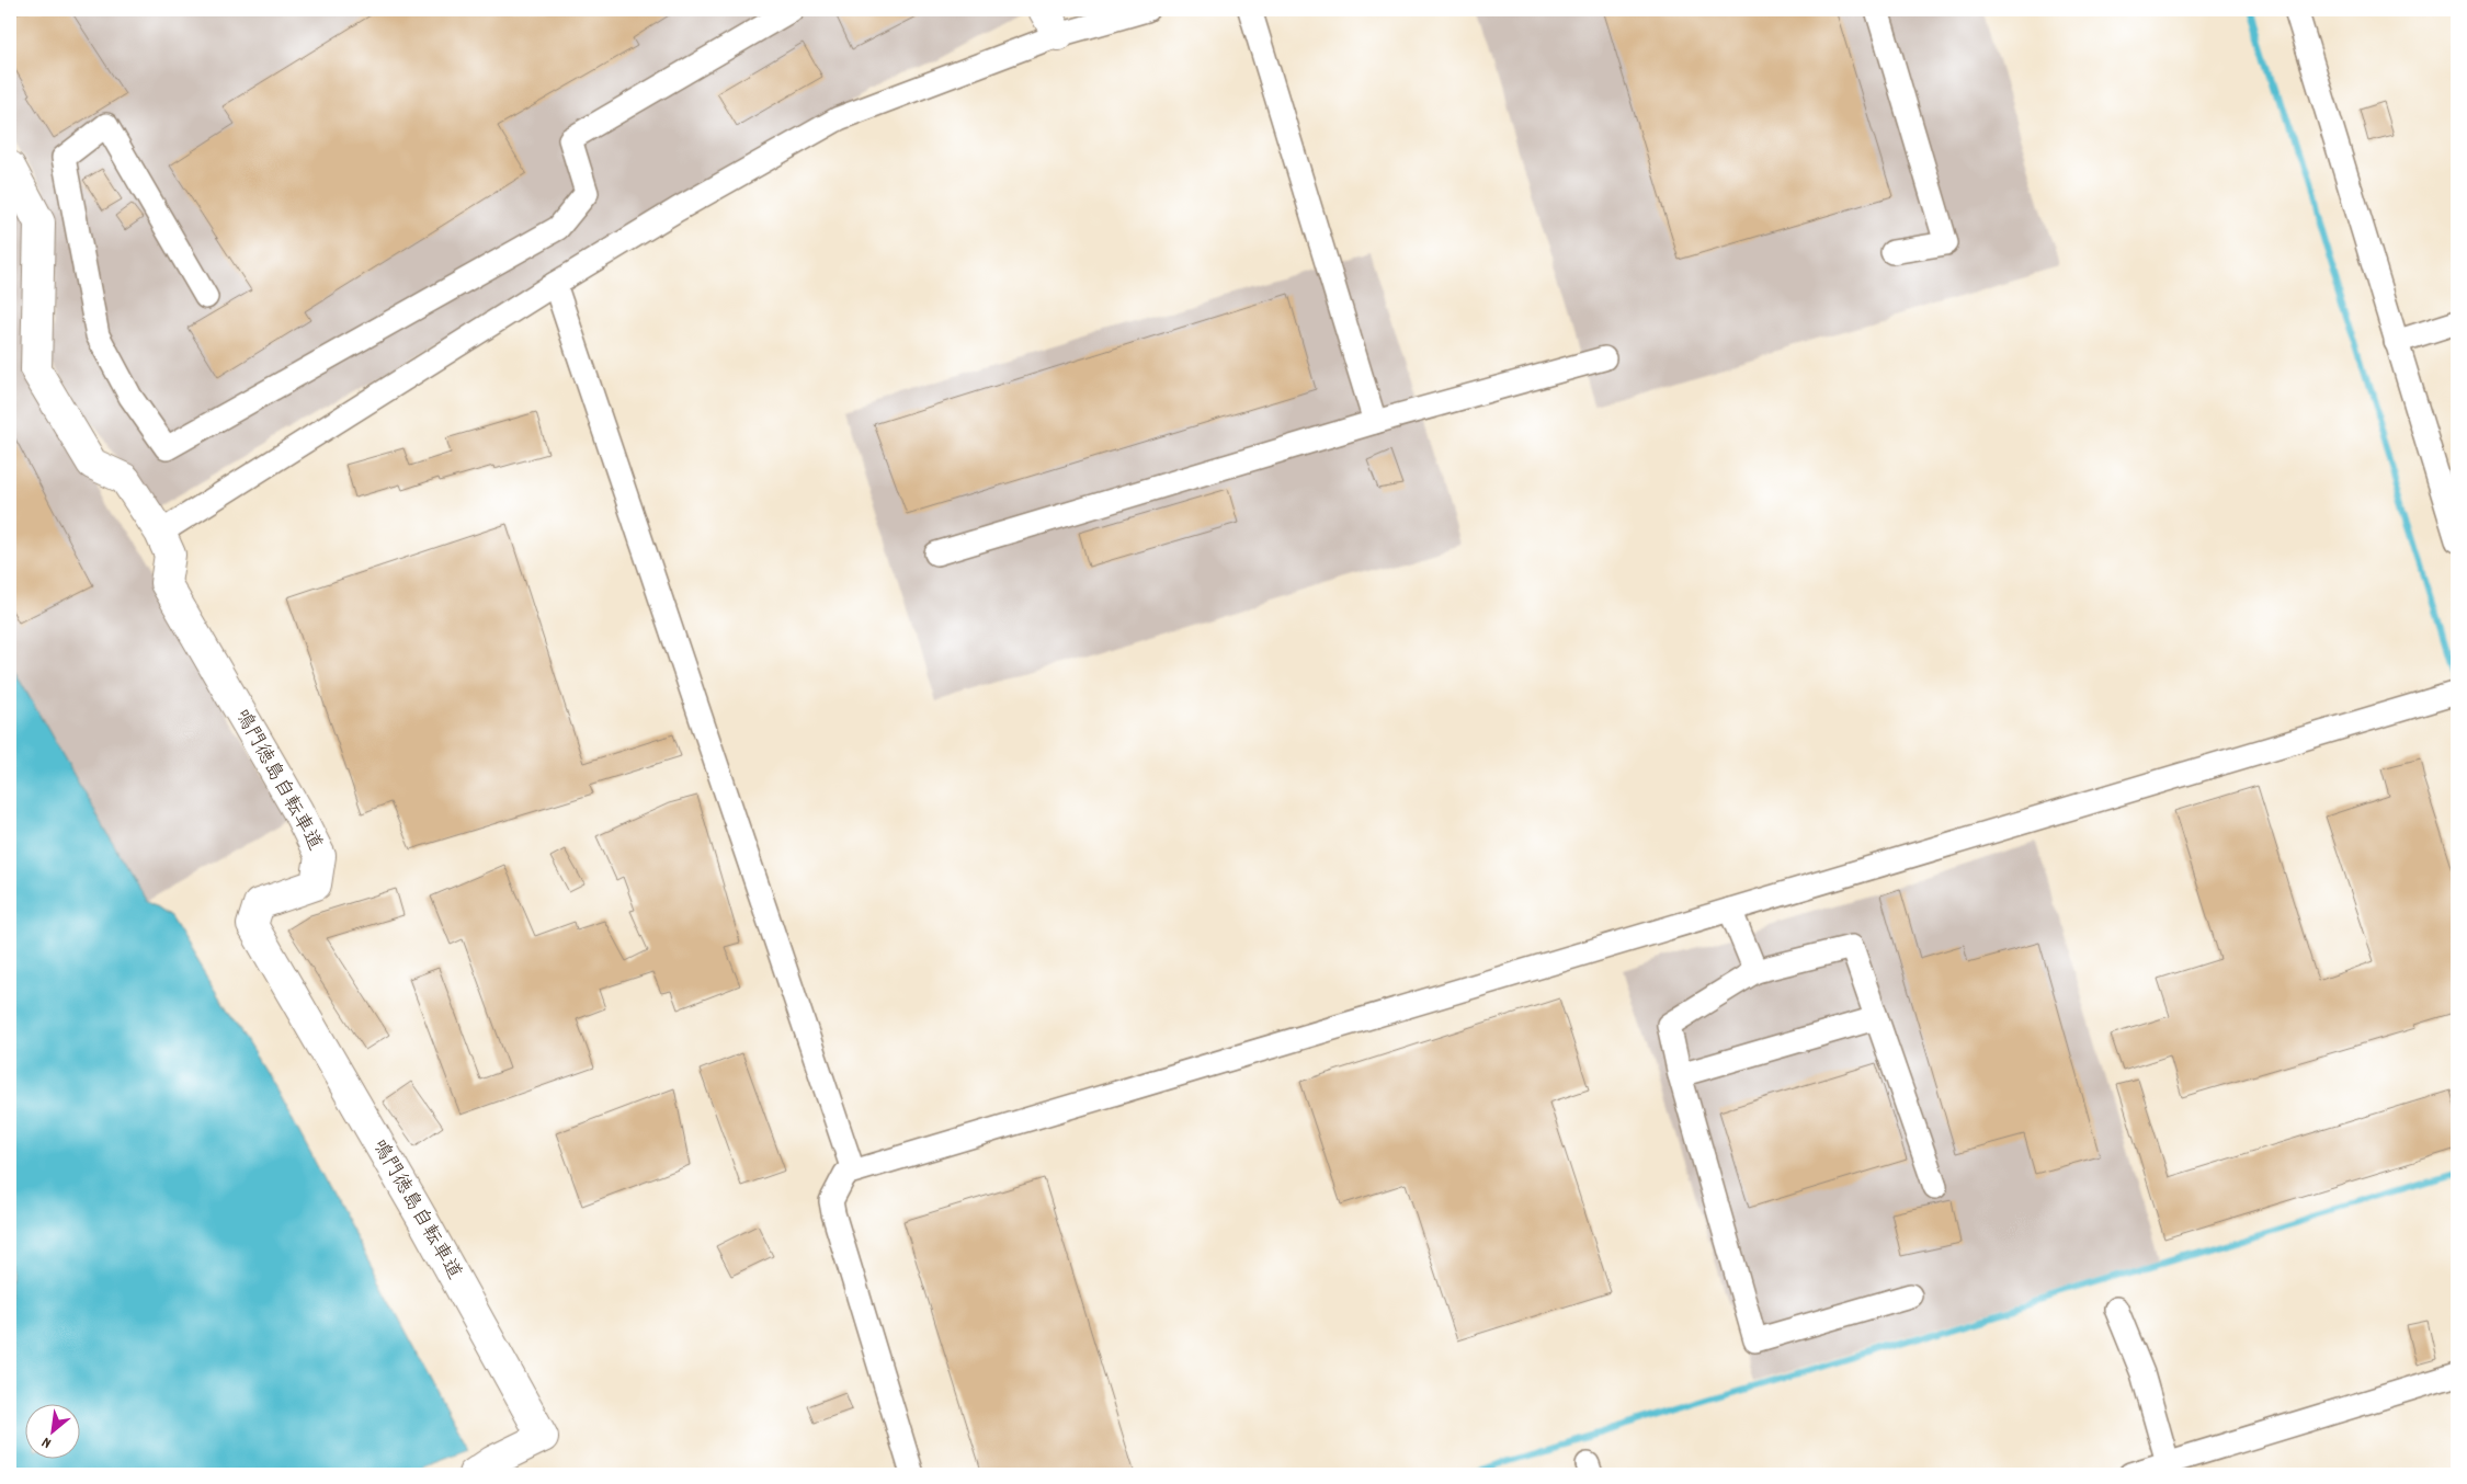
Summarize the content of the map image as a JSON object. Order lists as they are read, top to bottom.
{
  "streets": {
    "main road": ["鳴門徳島自転車道"]
  },
  "north": "bottom left"
}
